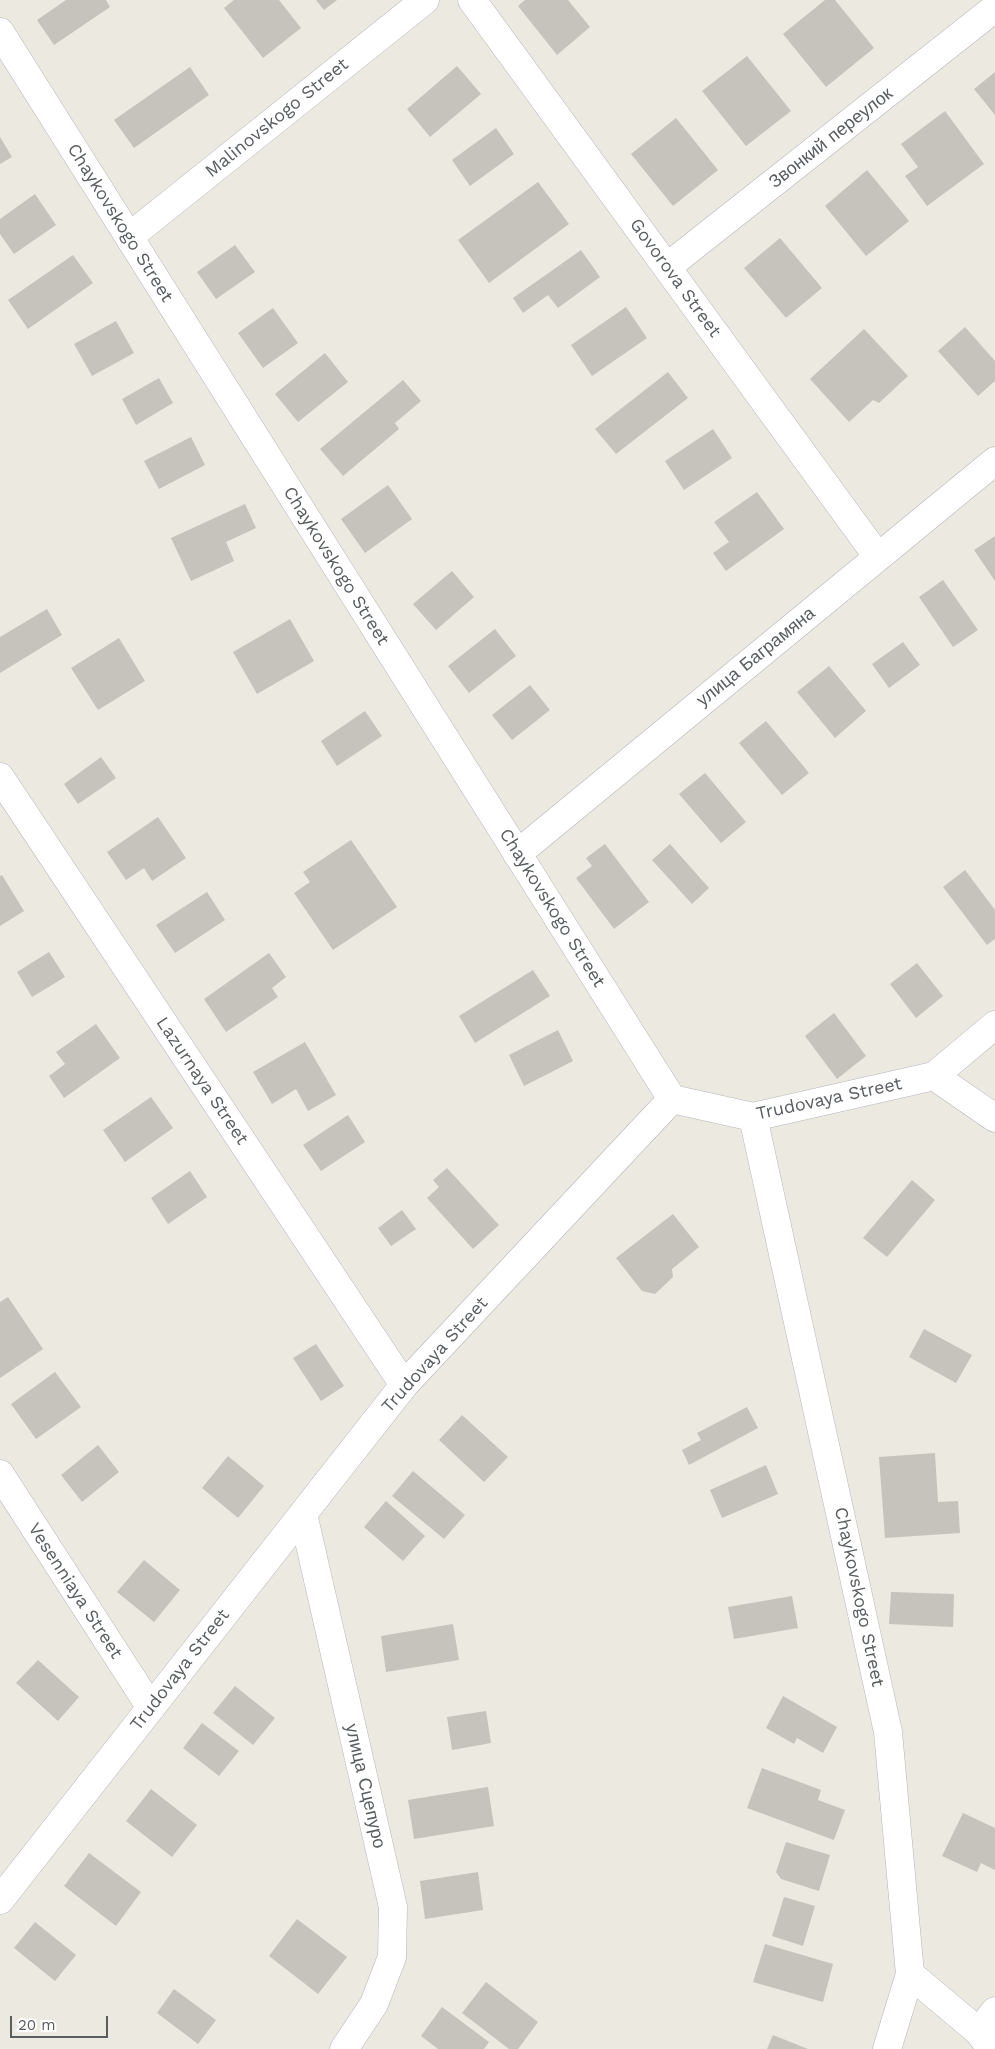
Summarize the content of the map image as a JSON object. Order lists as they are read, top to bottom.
{
  "streets": {
    "street": [
      "Malinovskogo Street",
      "Звонкий переулок",
      "Chaykovskogo Street",
      "Govorova Street",
      "улица Баграмяна",
      "Lazurnaya Street",
      "Trudovaya Street",
      "Vesenniaya Street",
      "улица Сцепуро"
    ]
  },
  "crossings": [
    ["Malinovskogo Street", "Chaykovskogo Street"],
    ["Звонкий переулок", "Govorova Street"],
    ["Chaykovskogo Street", "улица Баграмяна"],
    ["Chaykovskogo Street", "Trudovaya Street"],
    ["Govorova Street", "улица Баграмяна"],
    ["Lazurnaya Street", "Trudovaya Street"],
    ["Trudovaya Street", "Vesenniaya Street"],
    ["Trudovaya Street", "улица Сцепуро"]
  ],
  "scale_bar": "20 m"
}
